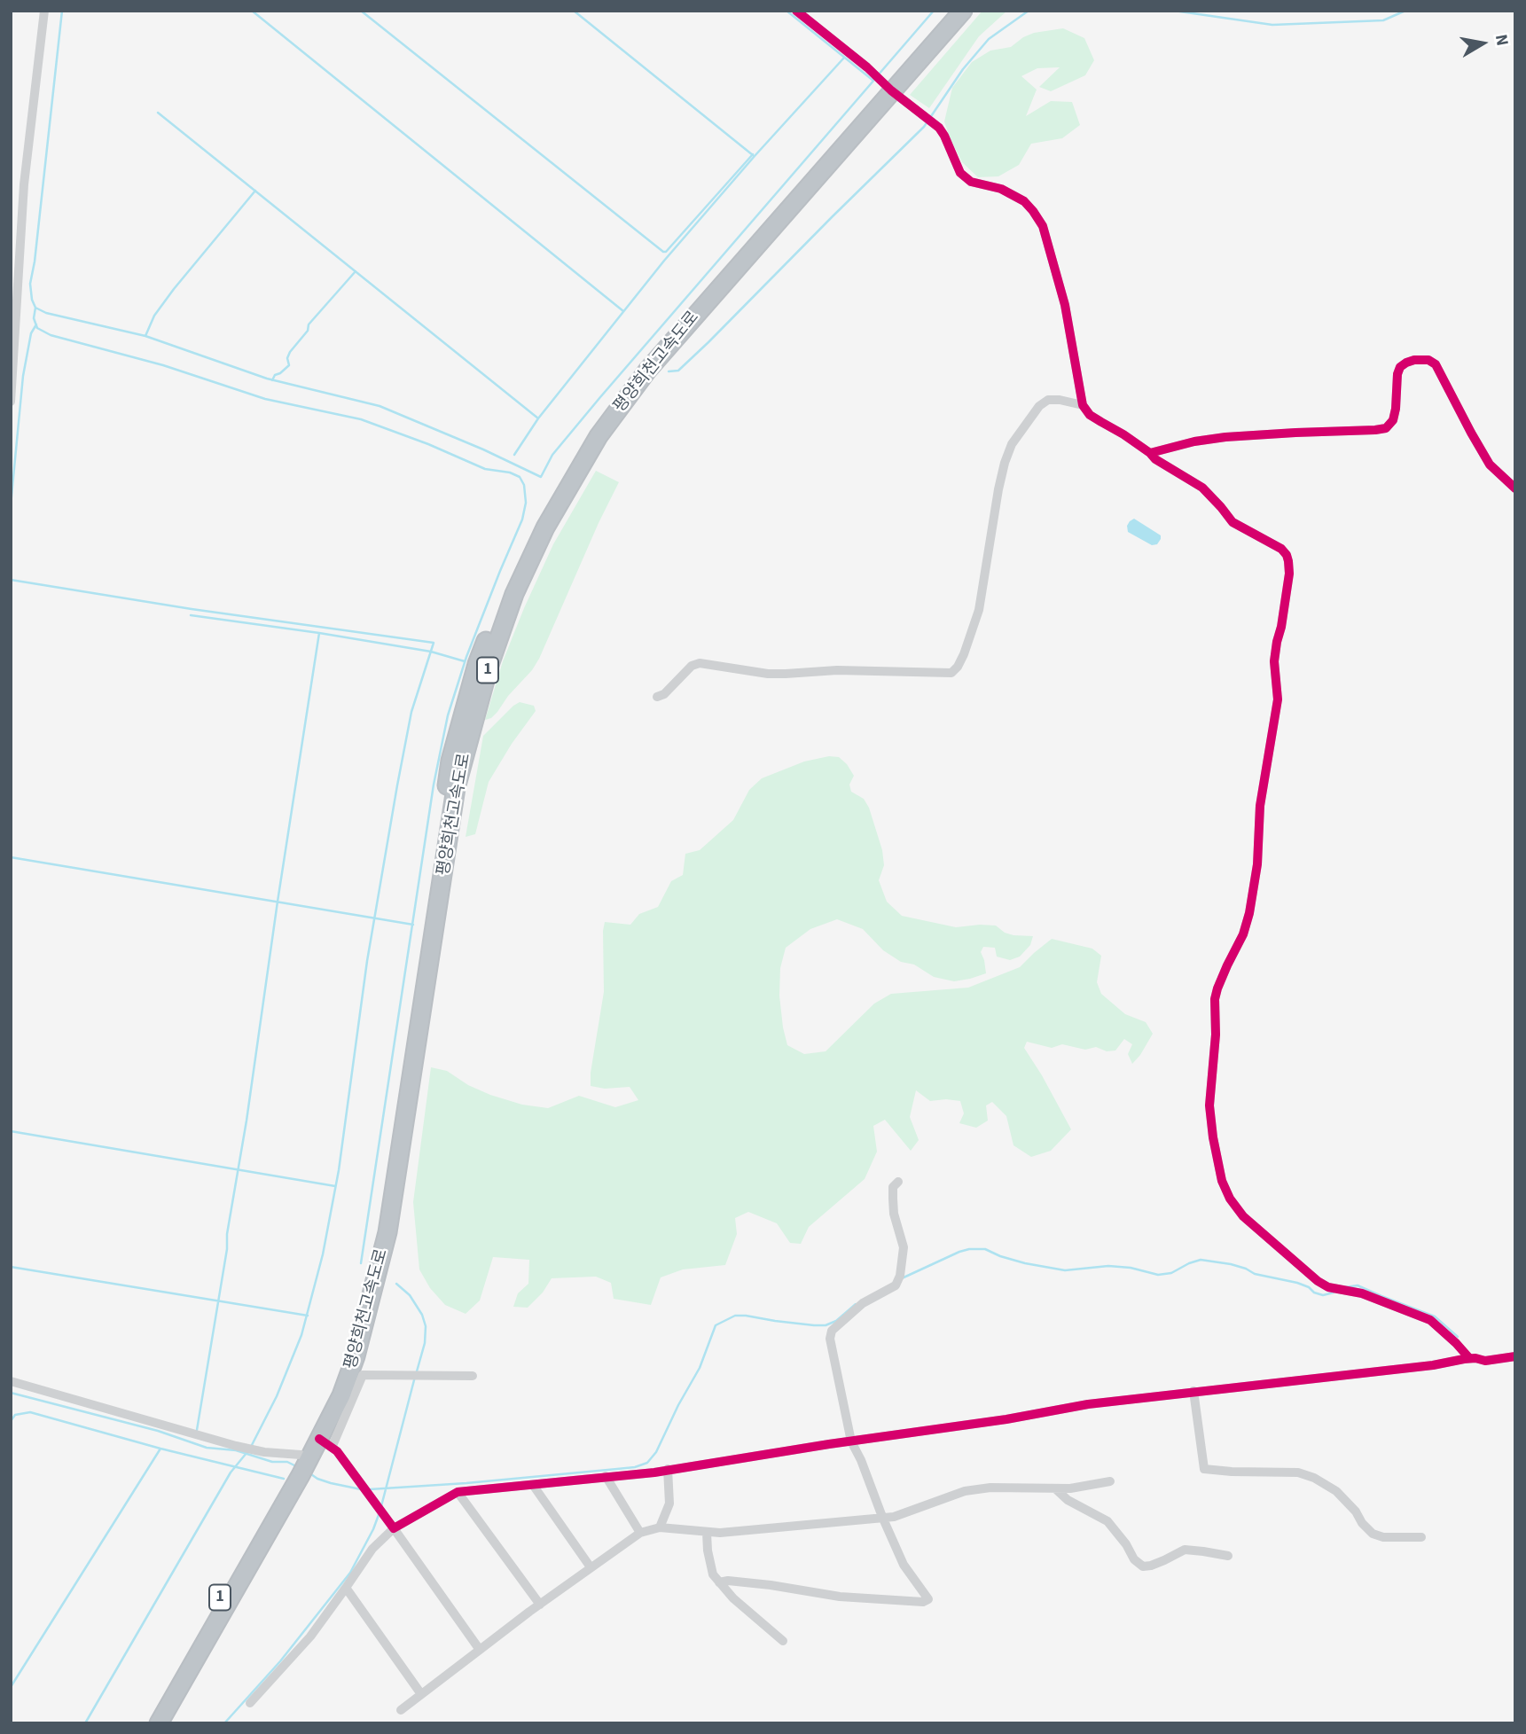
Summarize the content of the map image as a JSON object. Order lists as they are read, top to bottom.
{
  "streets": {
    "highway": ["평양희천고속도로", "1"]
  },
  "north": "right"
}
